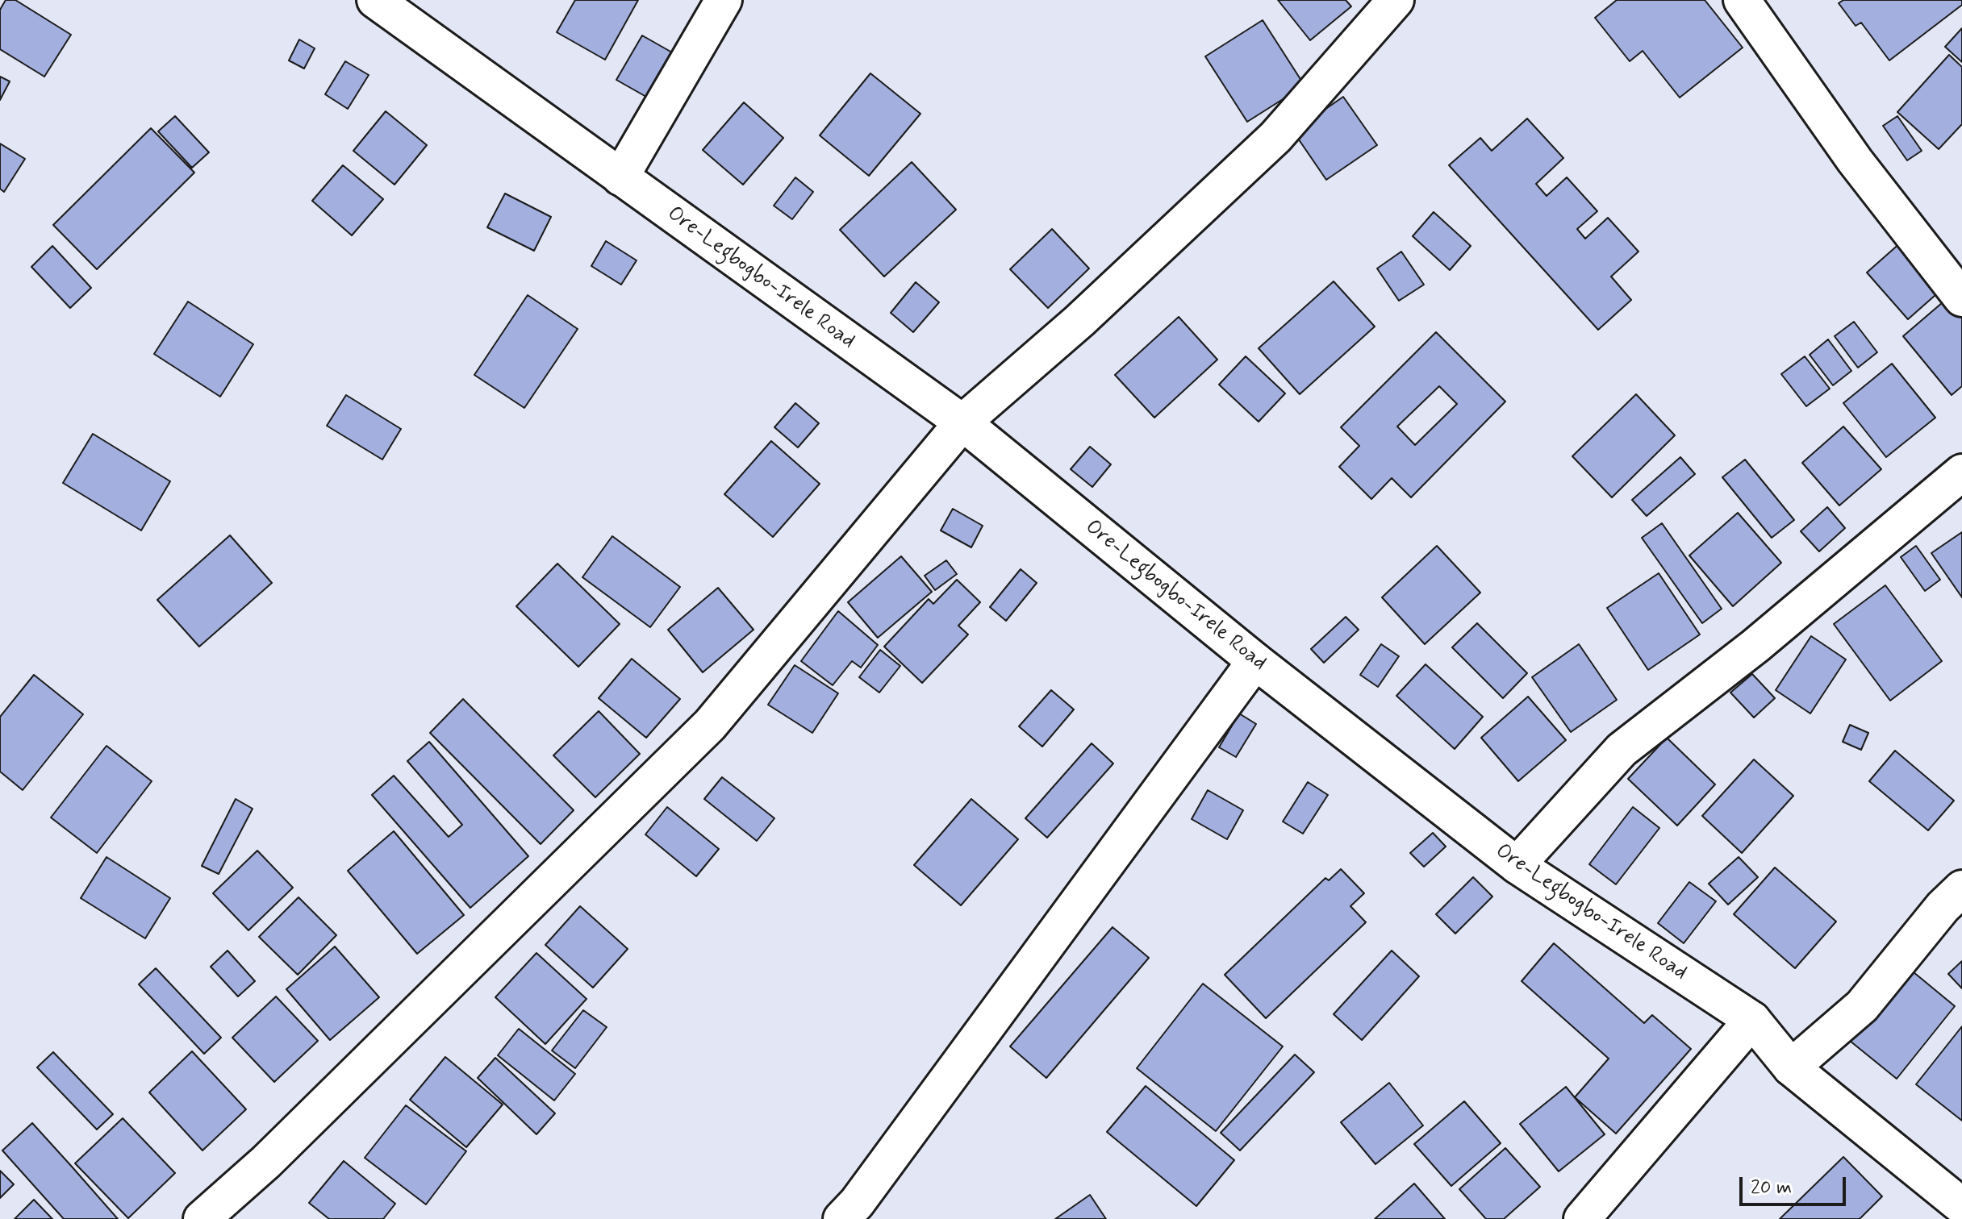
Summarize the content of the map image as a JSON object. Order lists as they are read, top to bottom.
{
  "streets": {
    "street": ["Ore-Legbogbo-Irele Road"]
  },
  "scale_bar": "20 m"
}
